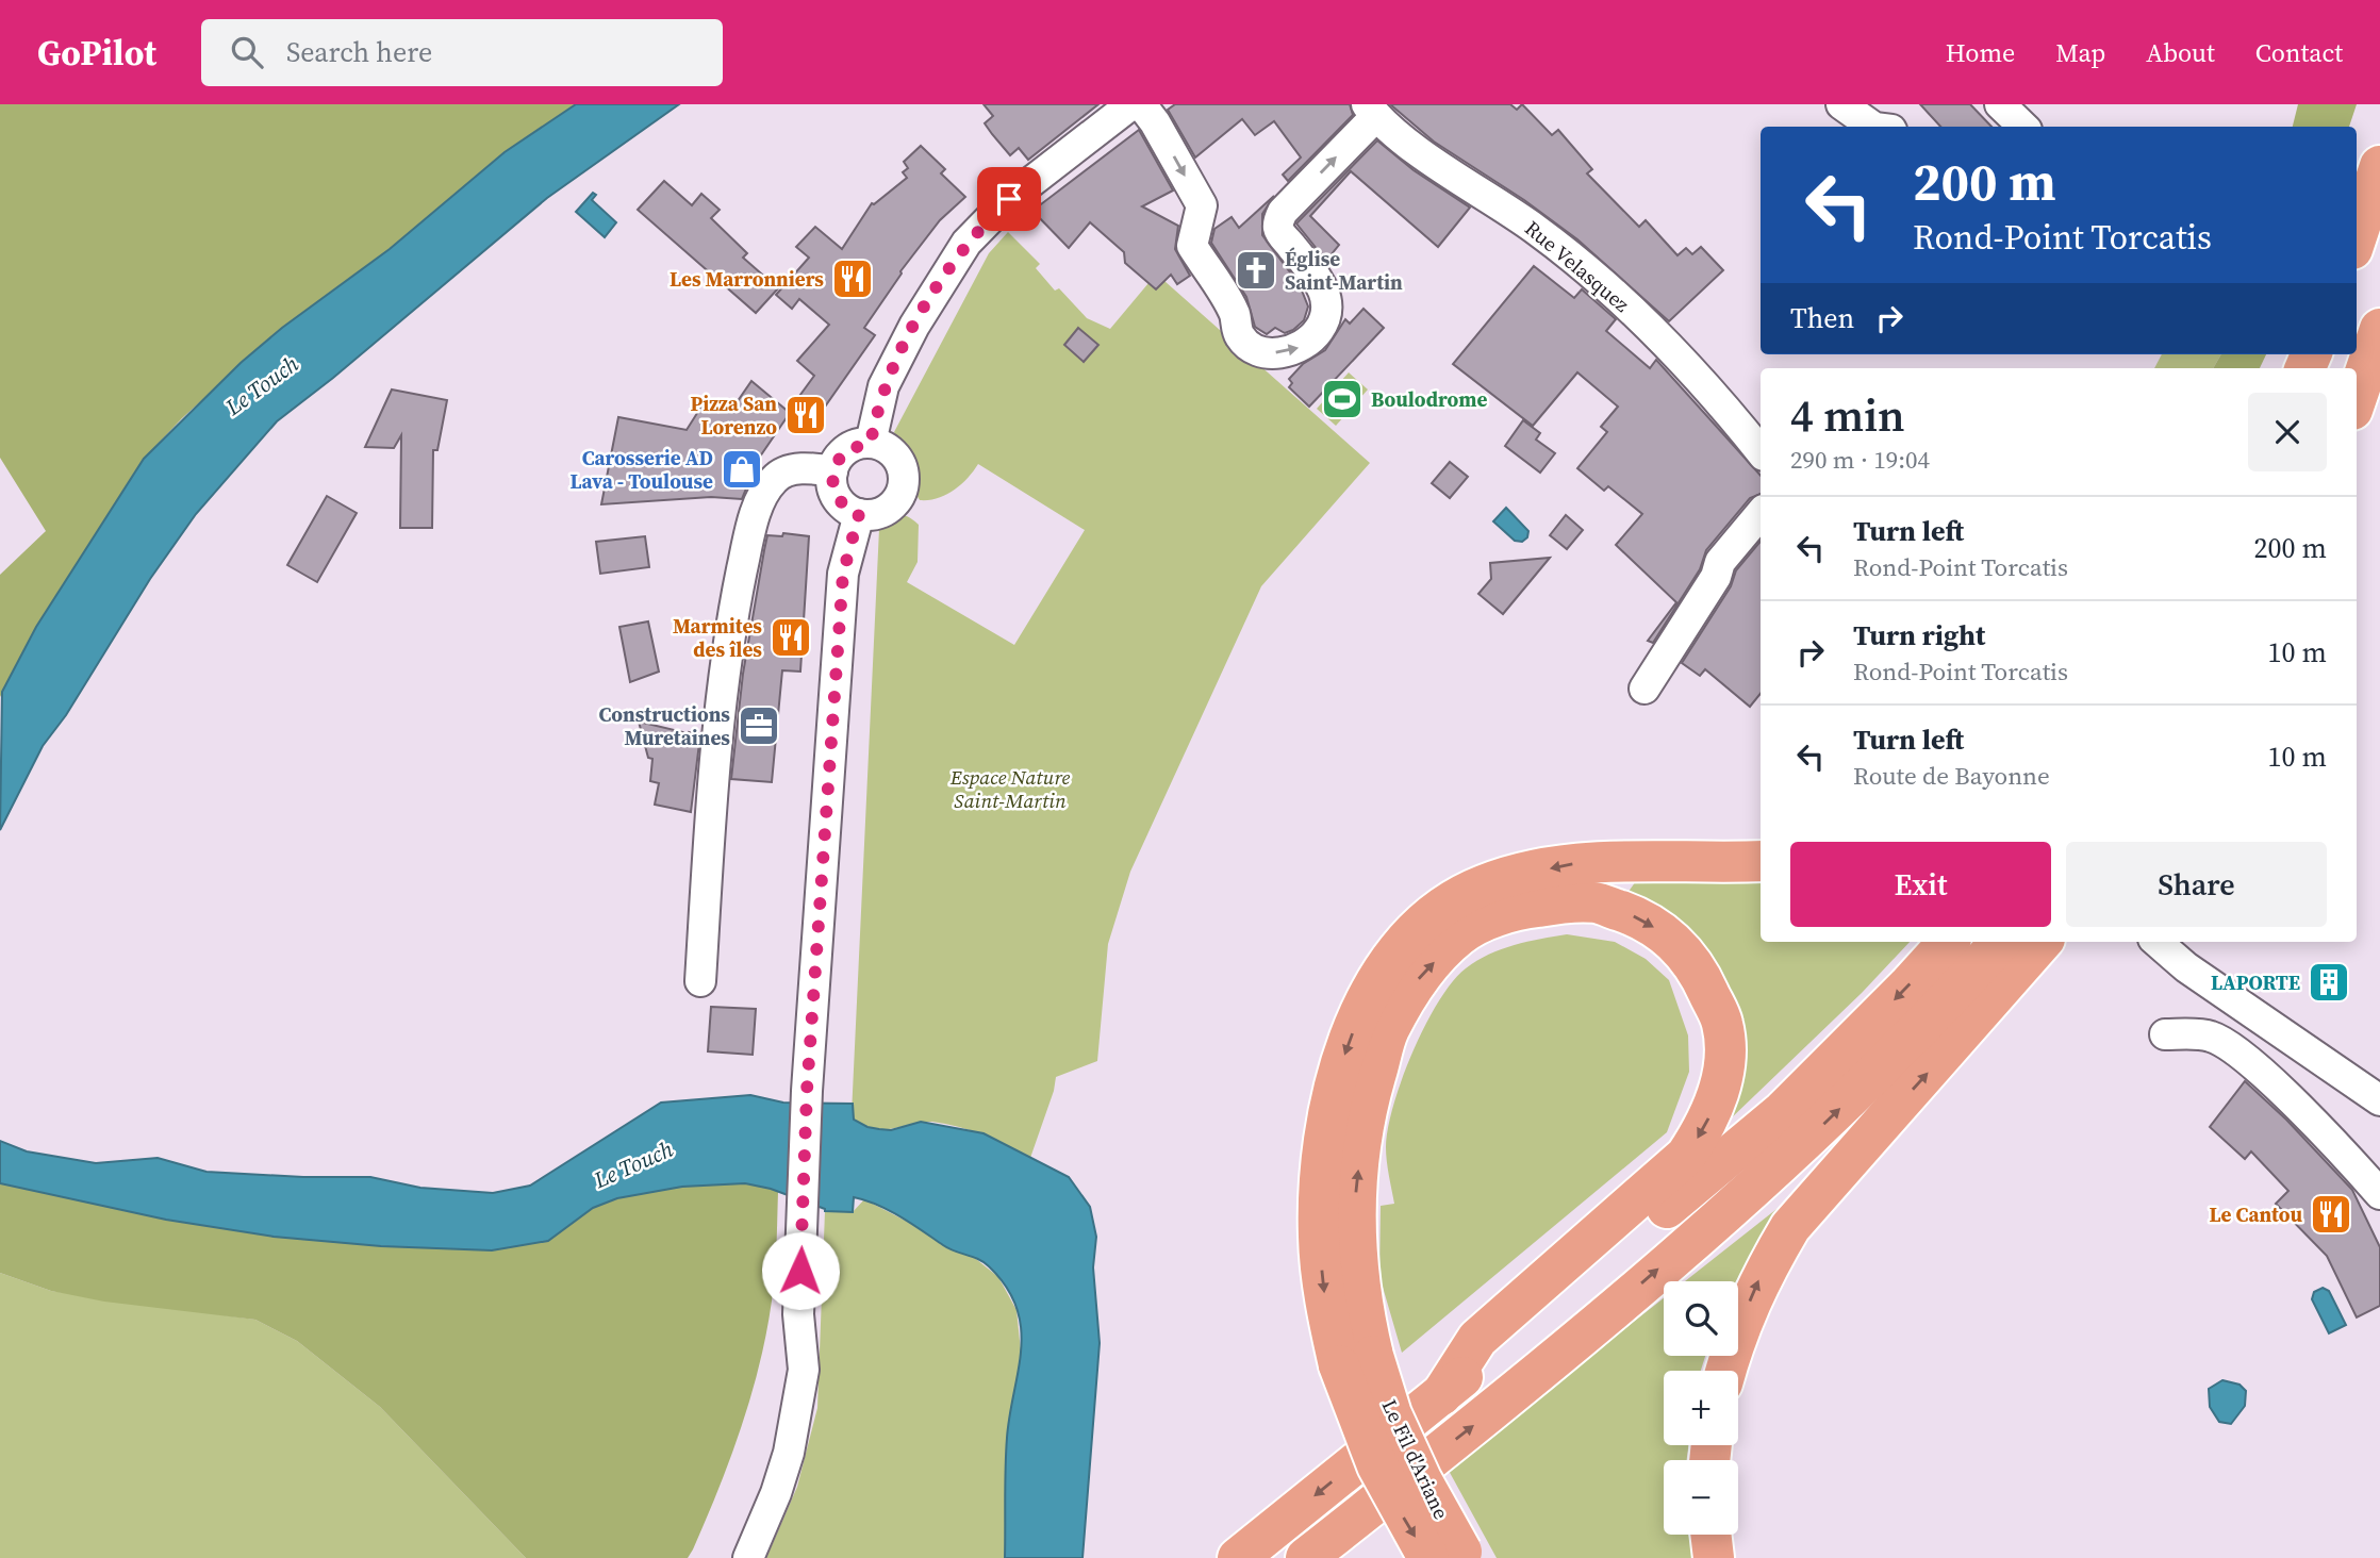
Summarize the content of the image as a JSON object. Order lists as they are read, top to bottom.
{
  "streets": {
    "highway": ["Le Fil d'Ariane"],
    "street": ["Rue Velasquez"]
  },
  "water": ["Le Touch"],
  "parks": ["Espace Nature Saint-Martin"],
  "places": {
    "church": ["Église Saint-Martin"],
    "restaurant": [
      "Les Marronniers",
      "Pizza San Lorenzo",
      "Marmites des îles",
      "Le Cantou"
    ],
    "sports": ["Boulodrome"],
    "shop": ["Carosserie AD Lava - Toulouse"],
    "office": ["Constructions Muretaines"],
    "building": ["LAPORTE"]
  },
  "page": {
    "header": "GoPilot",
    "search": "Search here",
    "nav": [
      "Home",
      "Map",
      "About",
      "Contact"
    ],
    "turn": ["200 m", "Rond-Point Torcatis"],
    "then": "Then",
    "heading": ["4 min", "290 m · 19:04"],
    "list": [
      {
        "name": "Turn left",
        "note": "Rond-Point Torcatis",
        "value": "200 m"
      },
      {
        "name": "Turn right",
        "note": "Rond-Point Torcatis",
        "value": "10 m"
      },
      {
        "name": "Turn left",
        "note": "Route de Bayonne",
        "value": "10 m"
      }
    ],
    "buttons": ["Exit", "Share"],
    "map_buttons": ["+", "−"]
  }
}
